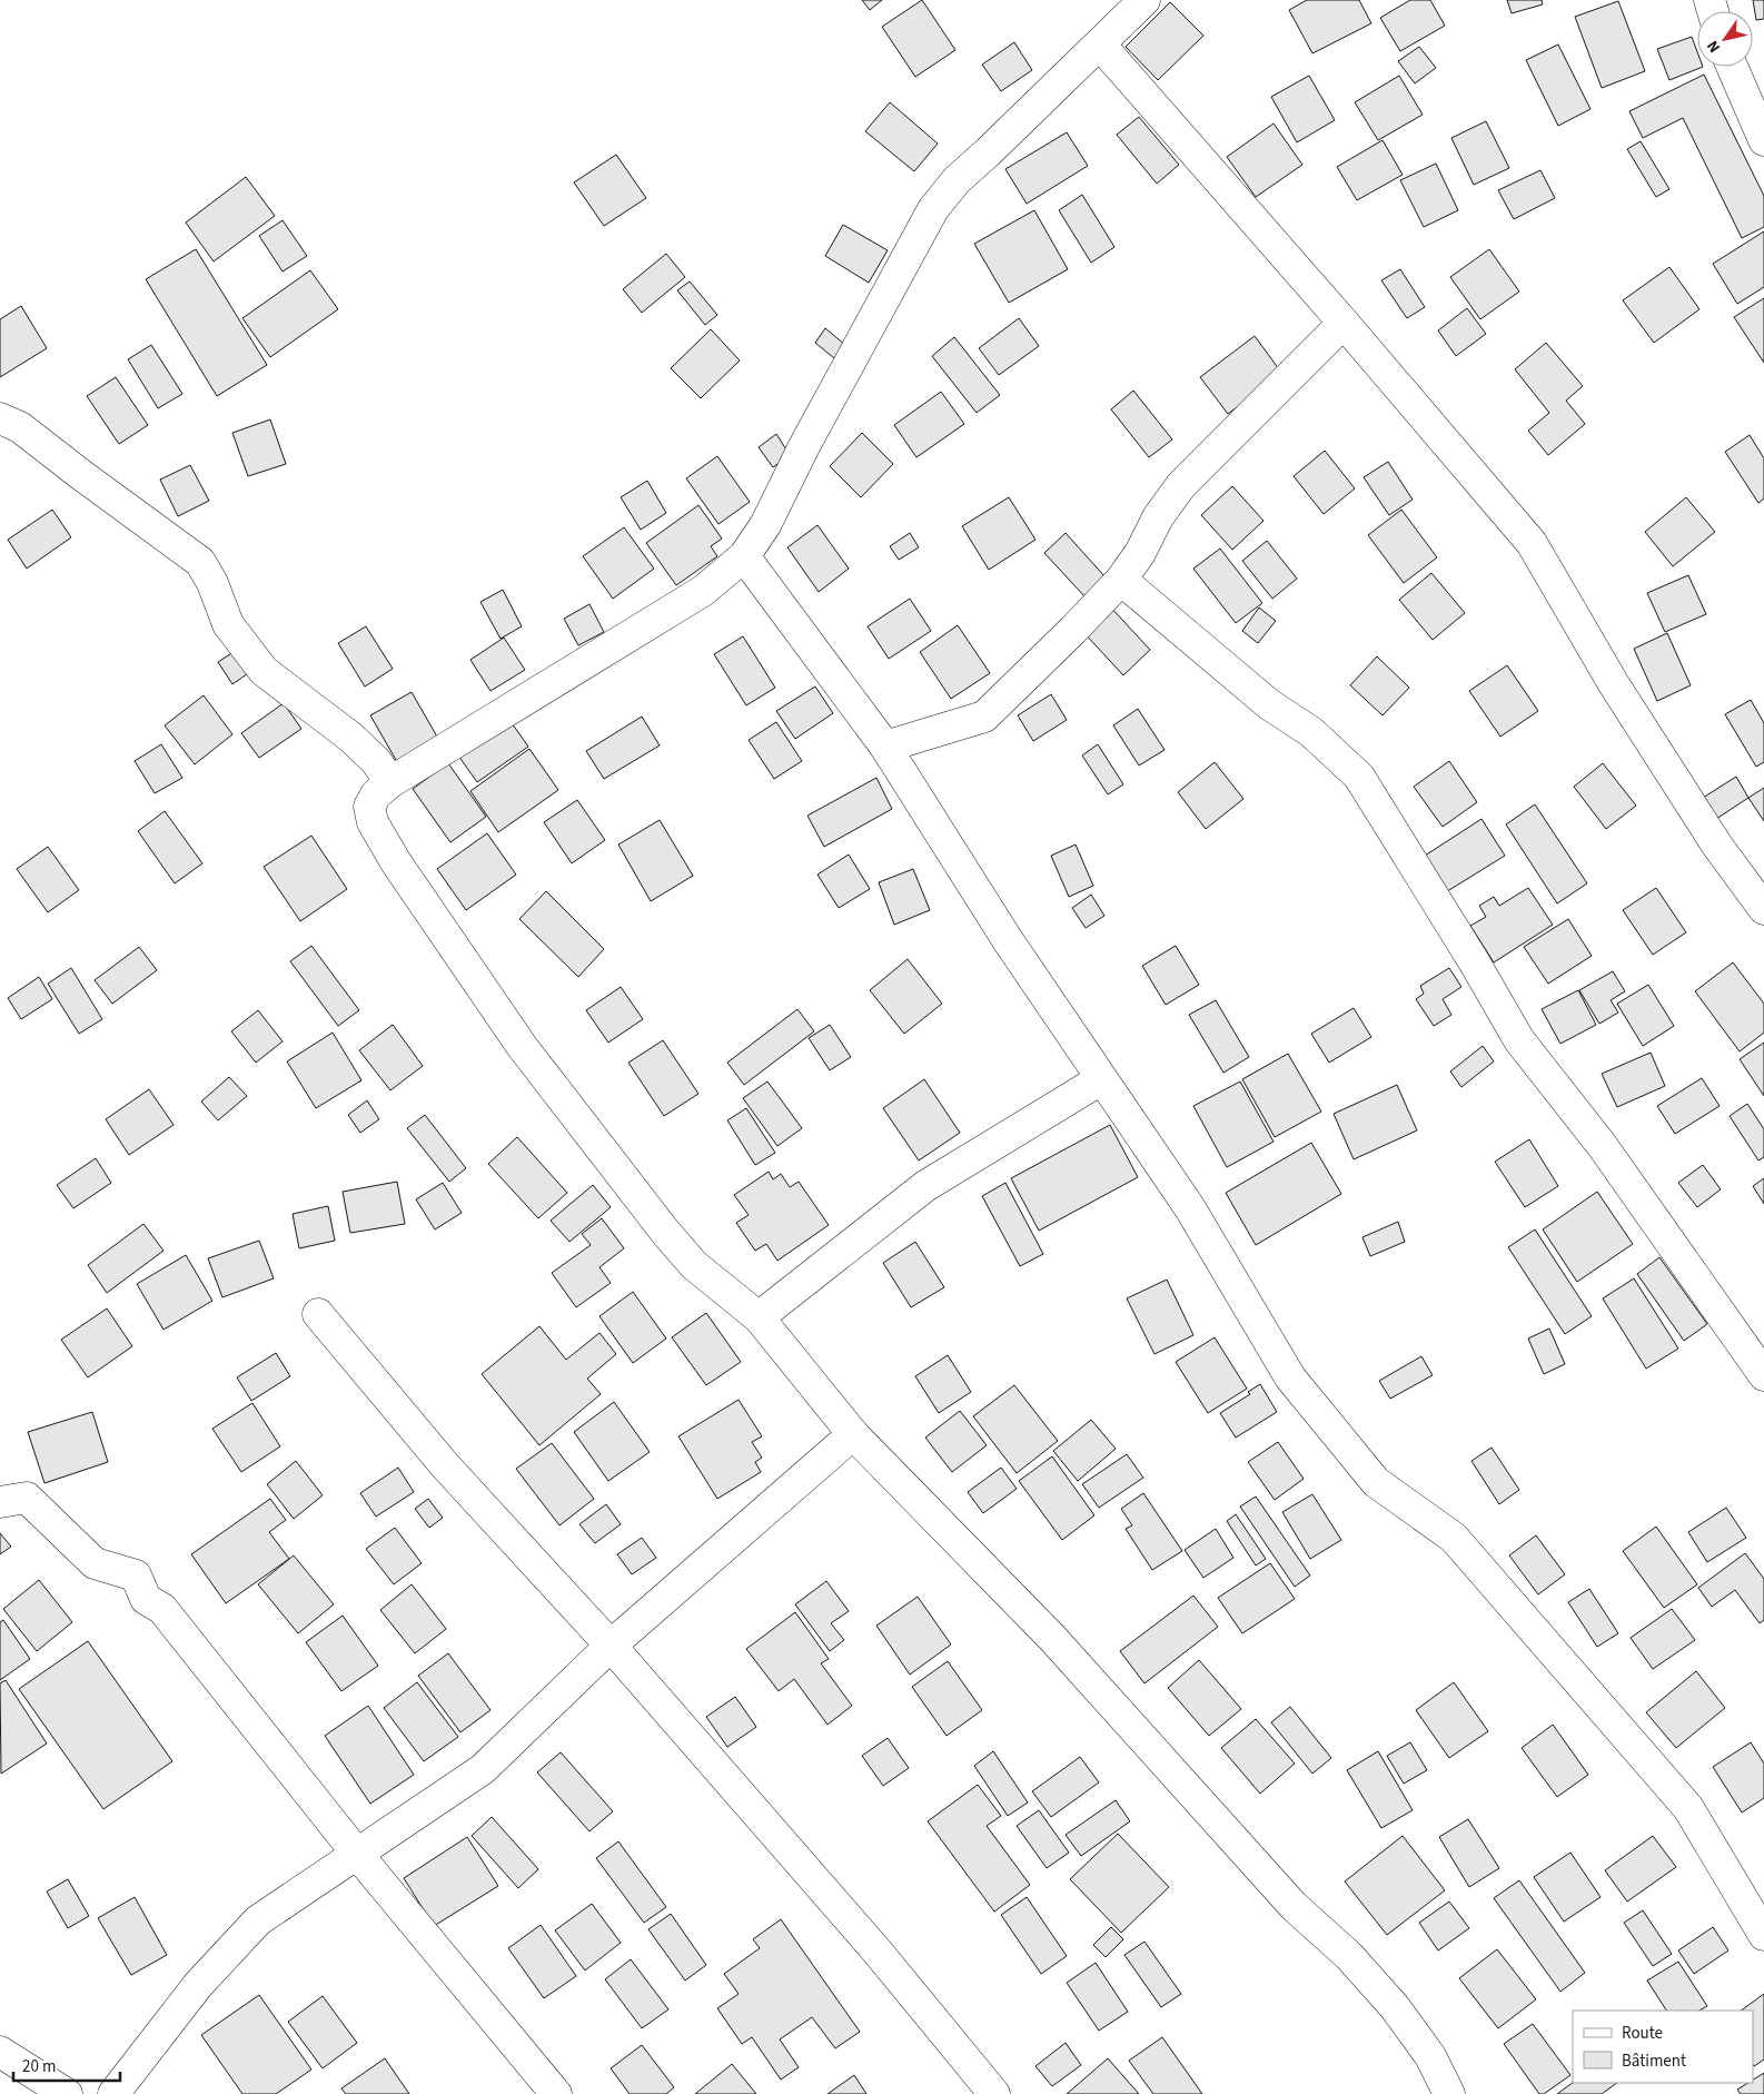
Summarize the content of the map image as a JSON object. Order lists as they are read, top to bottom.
{
  "legend": ["Route", "Bâtiment"],
  "scale_bar": "20 m",
  "north": "bottom left"
}
